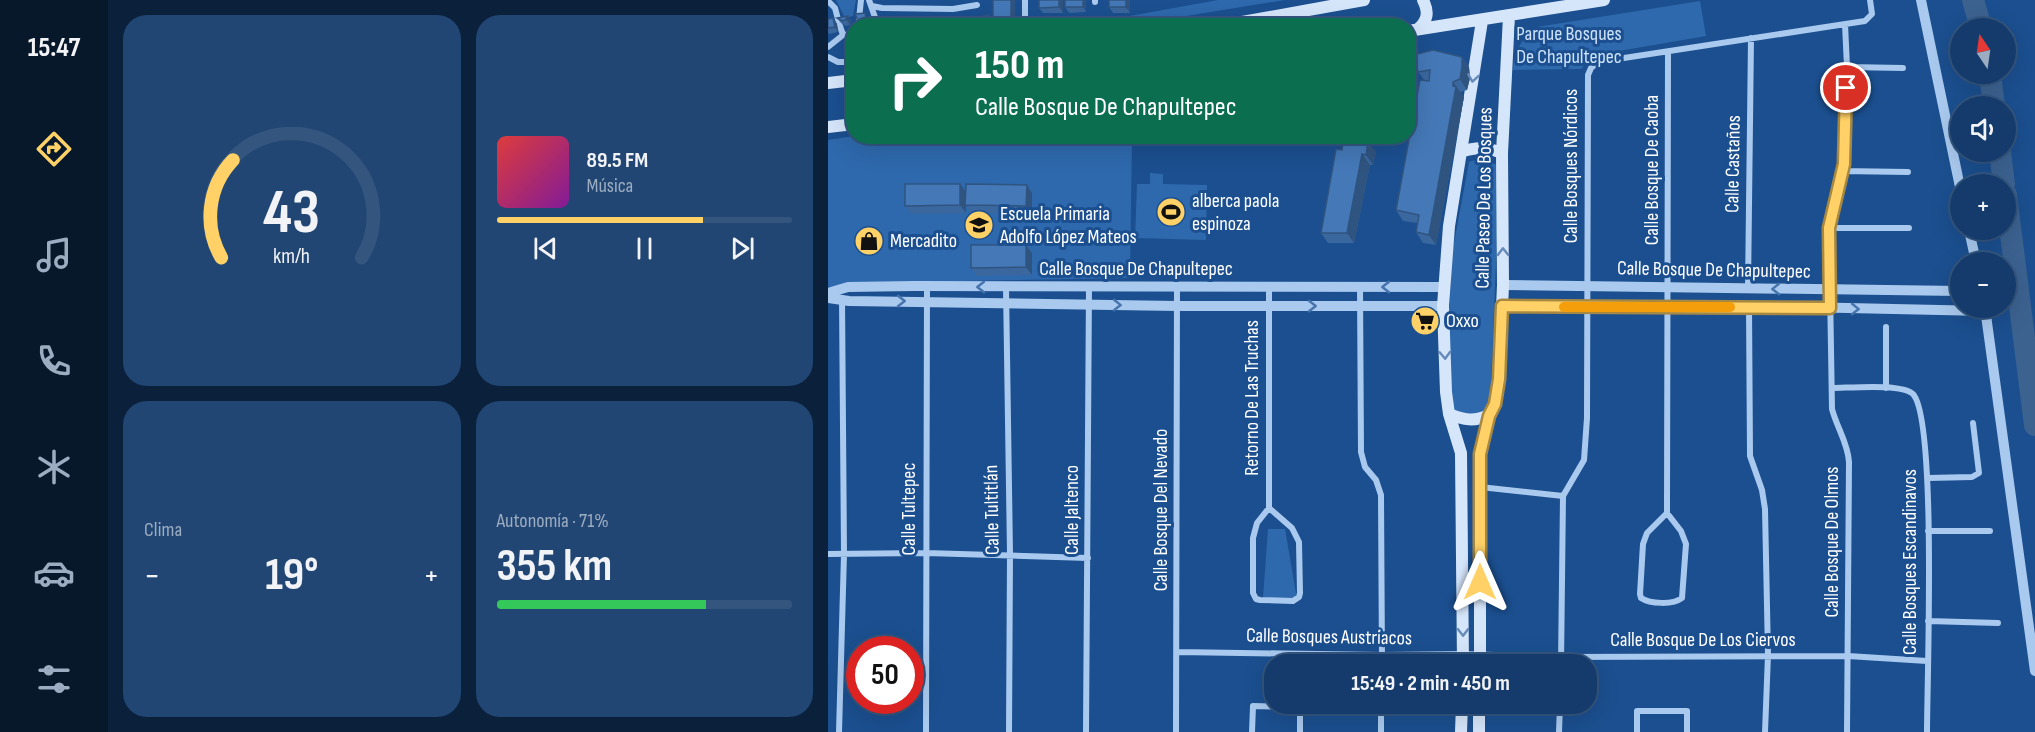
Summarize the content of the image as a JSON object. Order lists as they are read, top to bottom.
{
  "streets": {
    "main road": ["Calle Paseo De Los Bosques"],
    "street": [
      "Calle Castaños",
      "Calle Bosques Nórdicos",
      "Calle Bosque De Caoba",
      "Calle Bosque De Chapultepec",
      "Retorno De Las Truchas",
      "Calle Tultepec",
      "Calle Tultitlán",
      "Calle Jaltenco",
      "Calle Bosque Del Nevado",
      "Calle Bosque De Olmos",
      "Calle Bosques Escandinavos",
      "Calle Bosques Austriacos",
      "Calle Bosque De Los Ciervos"
    ]
  },
  "crossings": [
    ["Calle Castaños", "Calle Bosques Nórdicos"],
    ["Calle Castaños", "Calle Bosque De Chapultepec"],
    ["Calle Bosques Nórdicos", "Calle Bosque De Caoba"],
    ["Calle Bosques Nórdicos", "Calle Bosque De Chapultepec"],
    ["Calle Bosque De Caoba", "Calle Bosque De Chapultepec"],
    ["Calle Paseo De Los Bosques", "Calle Bosque De Chapultepec"],
    ["Calle Bosque De Chapultepec", "Retorno De Las Truchas"],
    ["Calle Bosque De Chapultepec", "Calle Tultepec"],
    ["Calle Bosque De Chapultepec", "Calle Tultitlán"],
    ["Calle Bosque De Chapultepec", "Calle Jaltenco"],
    ["Calle Bosque De Chapultepec", "Calle Bosque Del Nevado"],
    ["Calle Bosque De Chapultepec", "Calle Bosque De Olmos"],
    ["Calle Bosque Del Nevado", "Calle Bosques Austriacos"],
    ["Calle Bosque De Olmos", "Calle Bosque De Los Ciervos"],
    ["Calle Bosques Escandinavos", "Calle Bosque De Los Ciervos"]
  ],
  "parks": ["Parque Bosques De Chapultepec"],
  "places": {
    "sports": ["alberca paola espinoza"],
    "school or university": ["Escuela Primaria Adolfo López Mateos"],
    "shop": ["Mercadito"],
    "supermarket": ["Oxxo"]
  },
  "north": "top",
  "page": {
    "tabs": "15:47",
    "map_buttons": ["+", "−"],
    "turn": ["150 m", "Calle Bosque De Chapultepec"],
    "song": ["89.5 FM", "Música"],
    "tile": [
      "Clima",
      ["Autonomía · 71%", "355 km"]
    ],
    "heat": ["−", "19°", "+"],
    "limit": "50",
    "trip": "15:49 · 2 min · 450 m",
    "gauge": ["43", "km/h"]
  }
}
